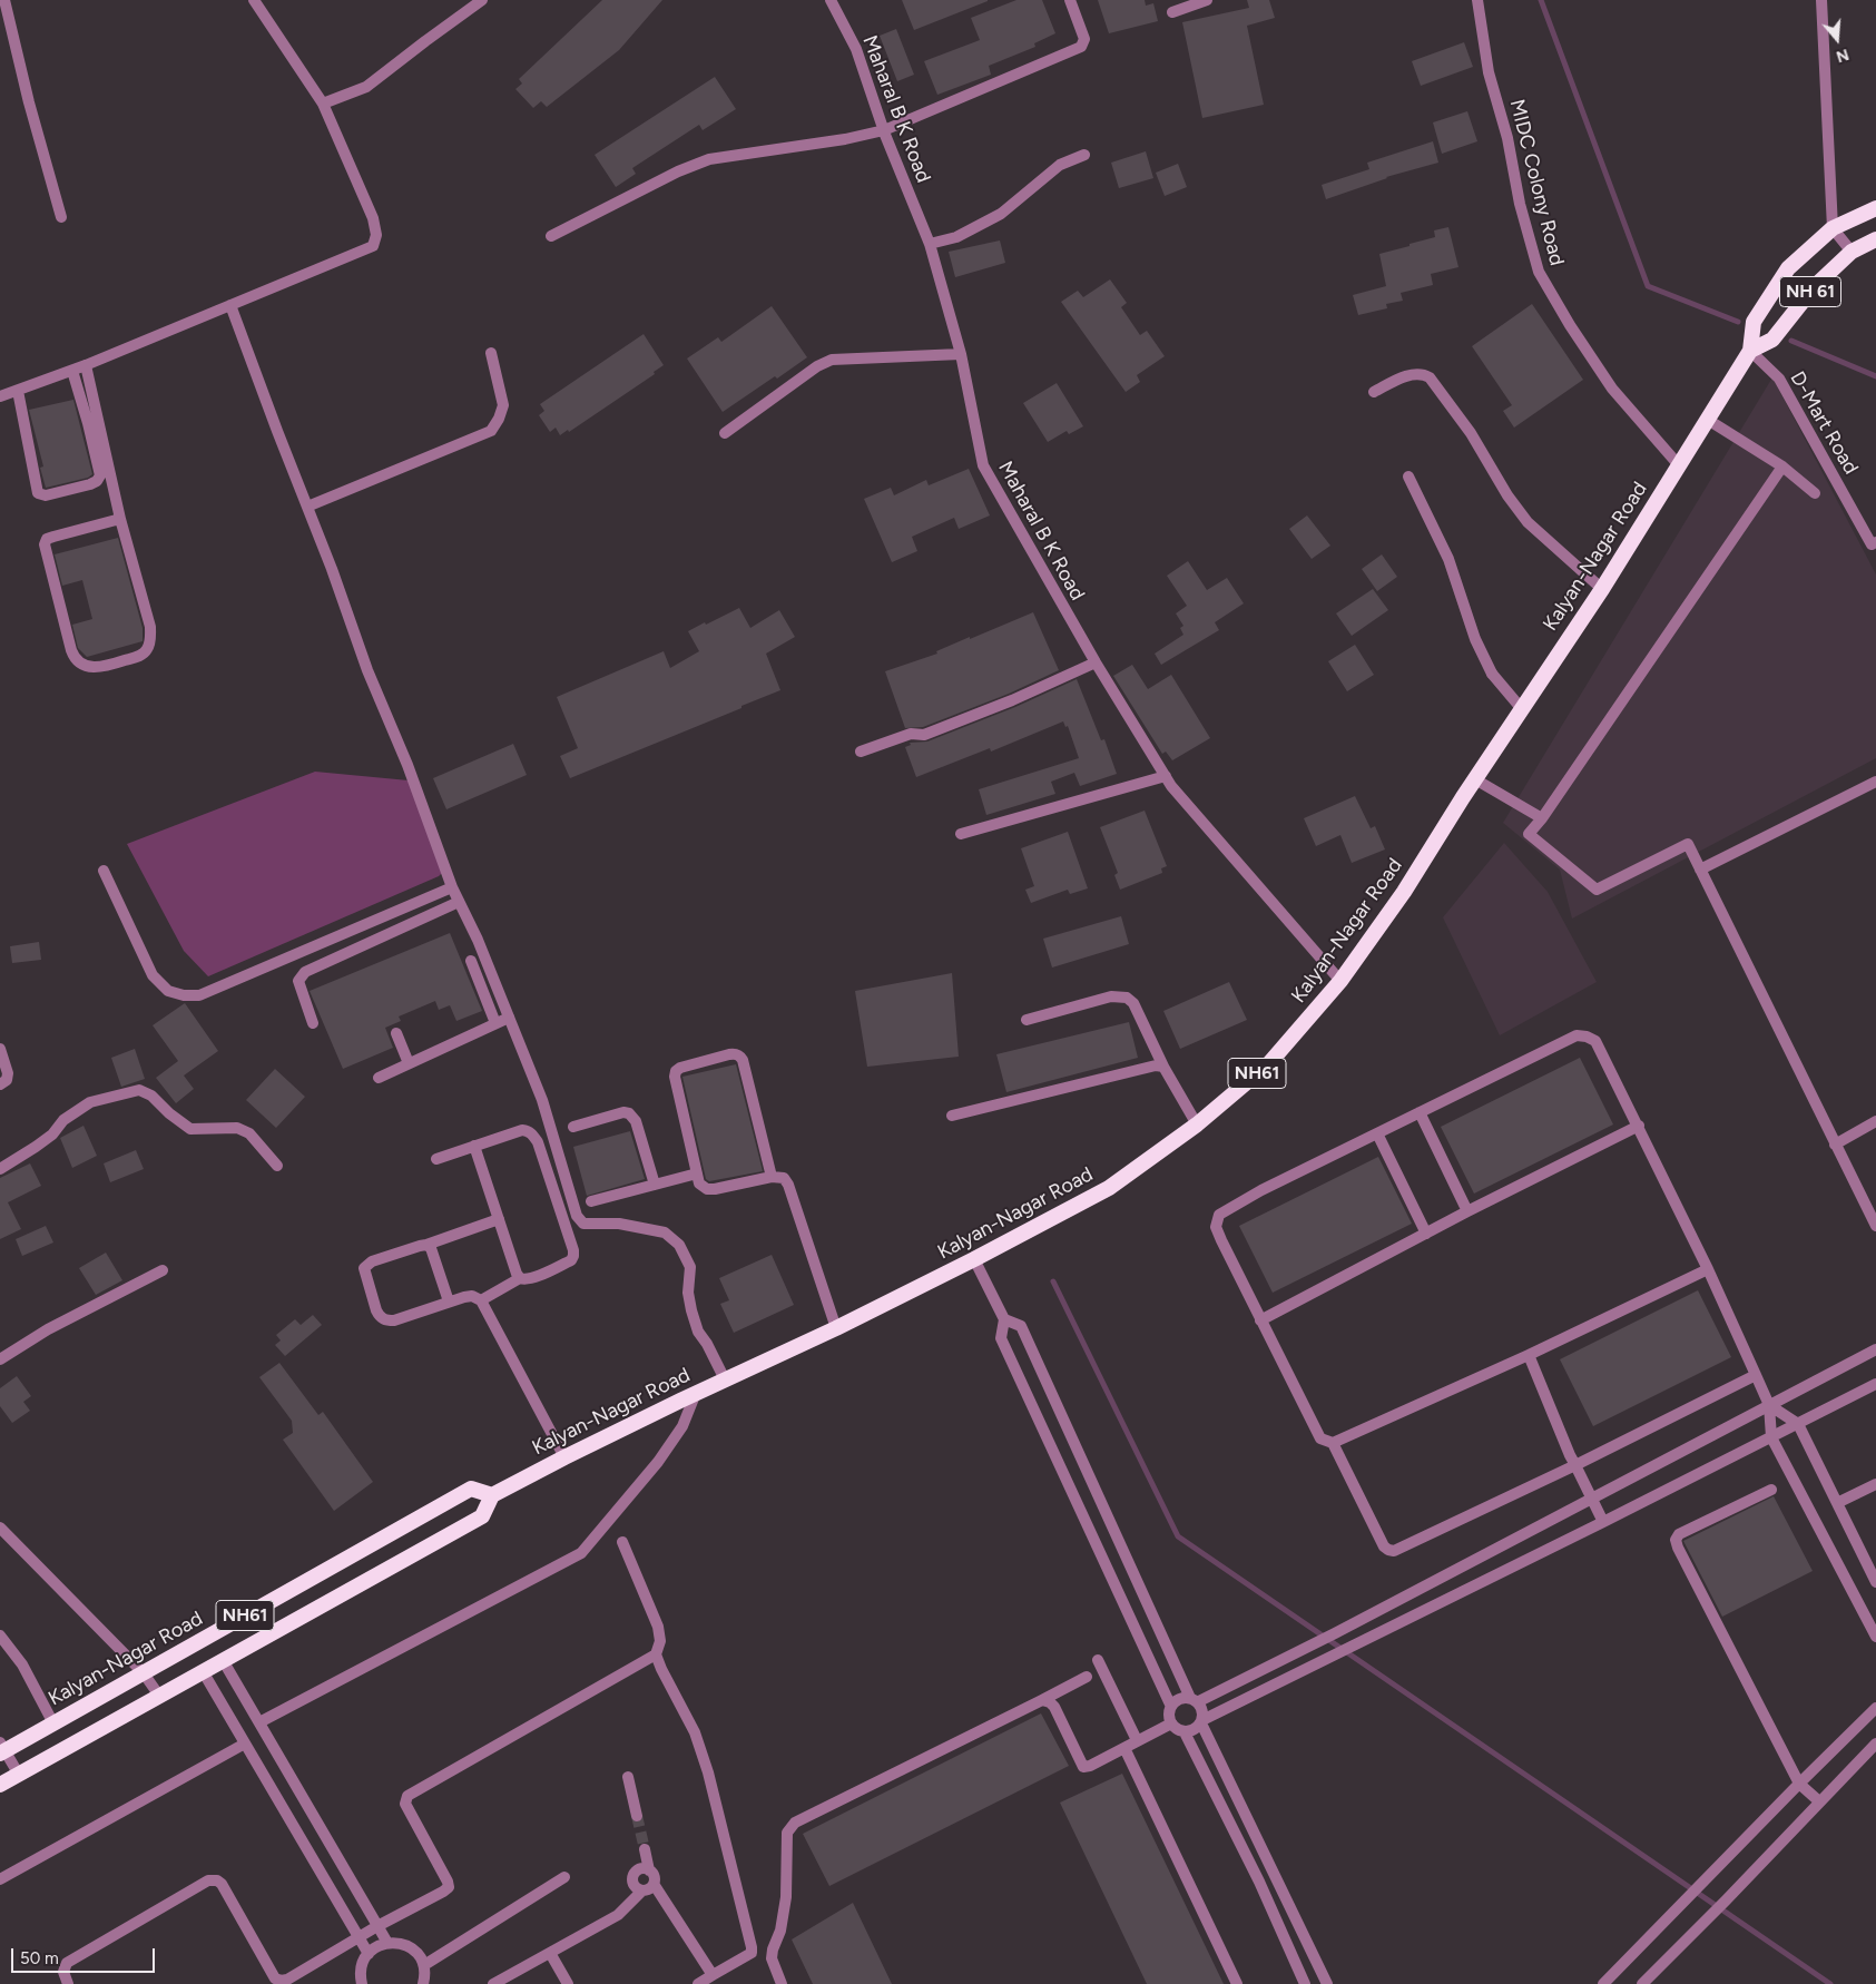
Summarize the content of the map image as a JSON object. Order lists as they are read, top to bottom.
{
  "streets": {
    "highway": ["NH 61", "Kalyan-Nagar Road", "NH61"],
    "street": ["Maharal B K Road", "MIDC Colony Road", "D-Mart Road"]
  },
  "crossings": [
    ["Maharal B K Road", "Kalyan-Nagar Road"],
    ["MIDC Colony Road", "Kalyan-Nagar Road"],
    ["NH 61", "D-Mart Road"],
    ["NH 61", "Kalyan-Nagar Road"],
    ["D-Mart Road", "Kalyan-Nagar Road"]
  ],
  "scale_bar": "50 m",
  "north": "bottom"
}
